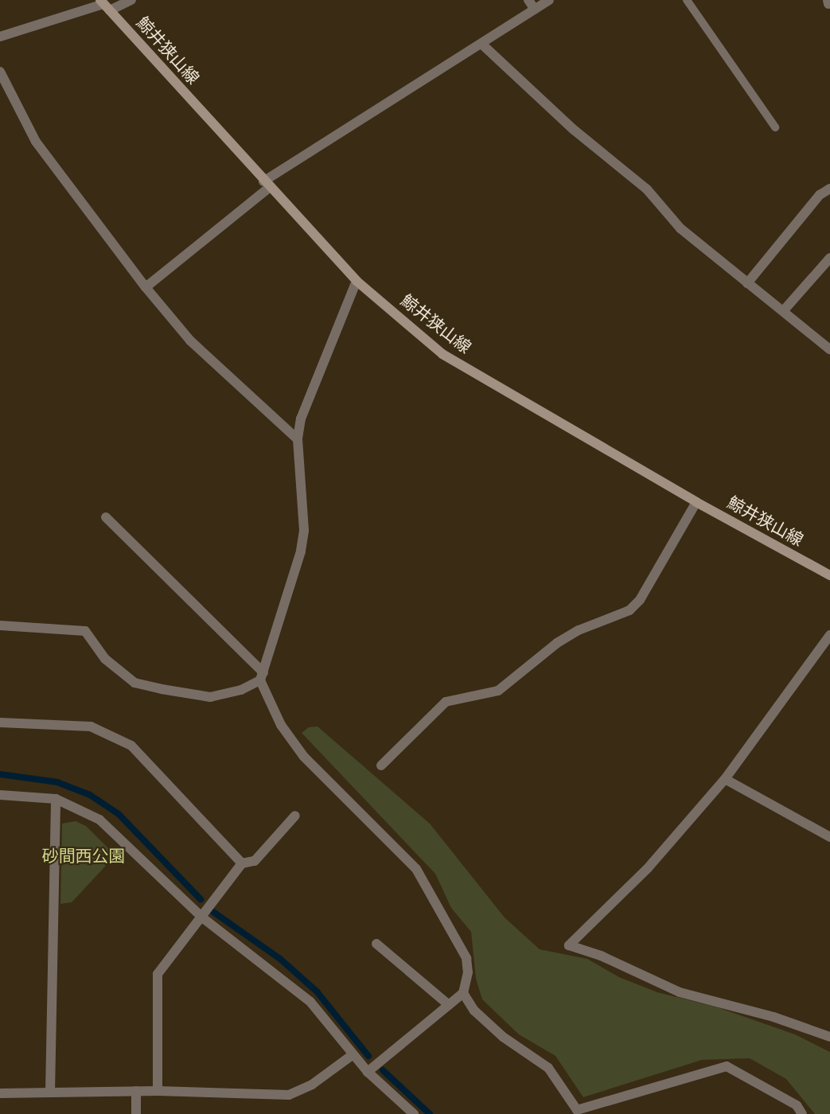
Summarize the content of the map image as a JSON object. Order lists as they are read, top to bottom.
{
  "streets": {
    "main road": ["鯨井狭山線"]
  },
  "parks": ["砂間西公園"]
}
